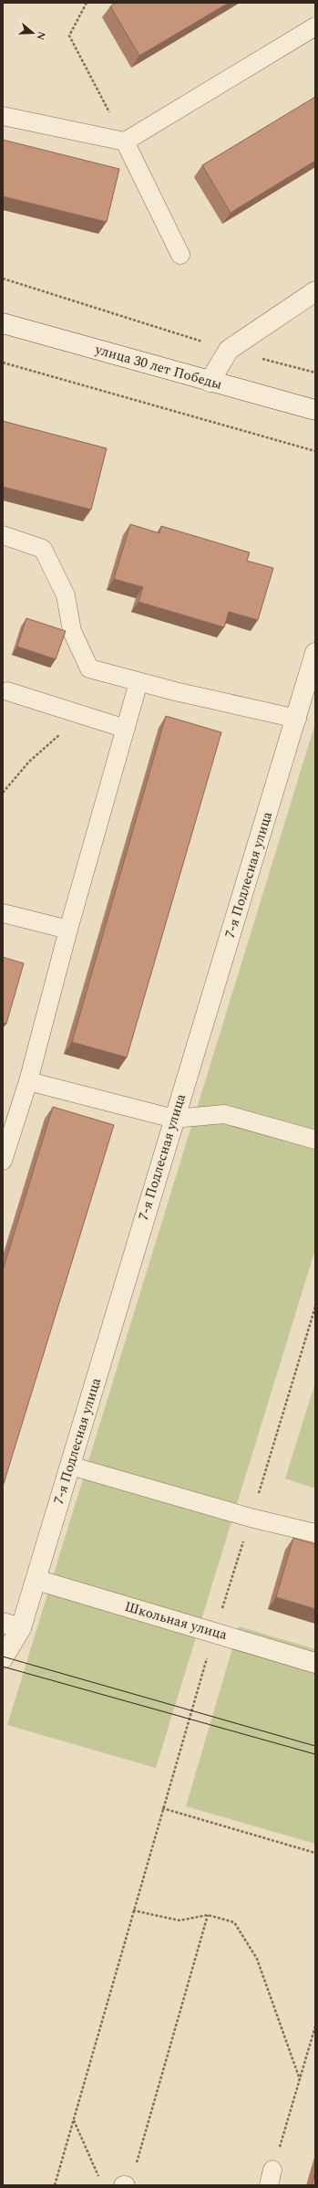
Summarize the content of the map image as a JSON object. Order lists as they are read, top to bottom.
{
  "streets": {
    "street": ["улица 30 лет Победы", "7-я Подлесная улица", "Школьная улица"]
  },
  "crossings": [
    ["7-я Подлесная улица", "Школьная улица"]
  ],
  "north": "right"
}
